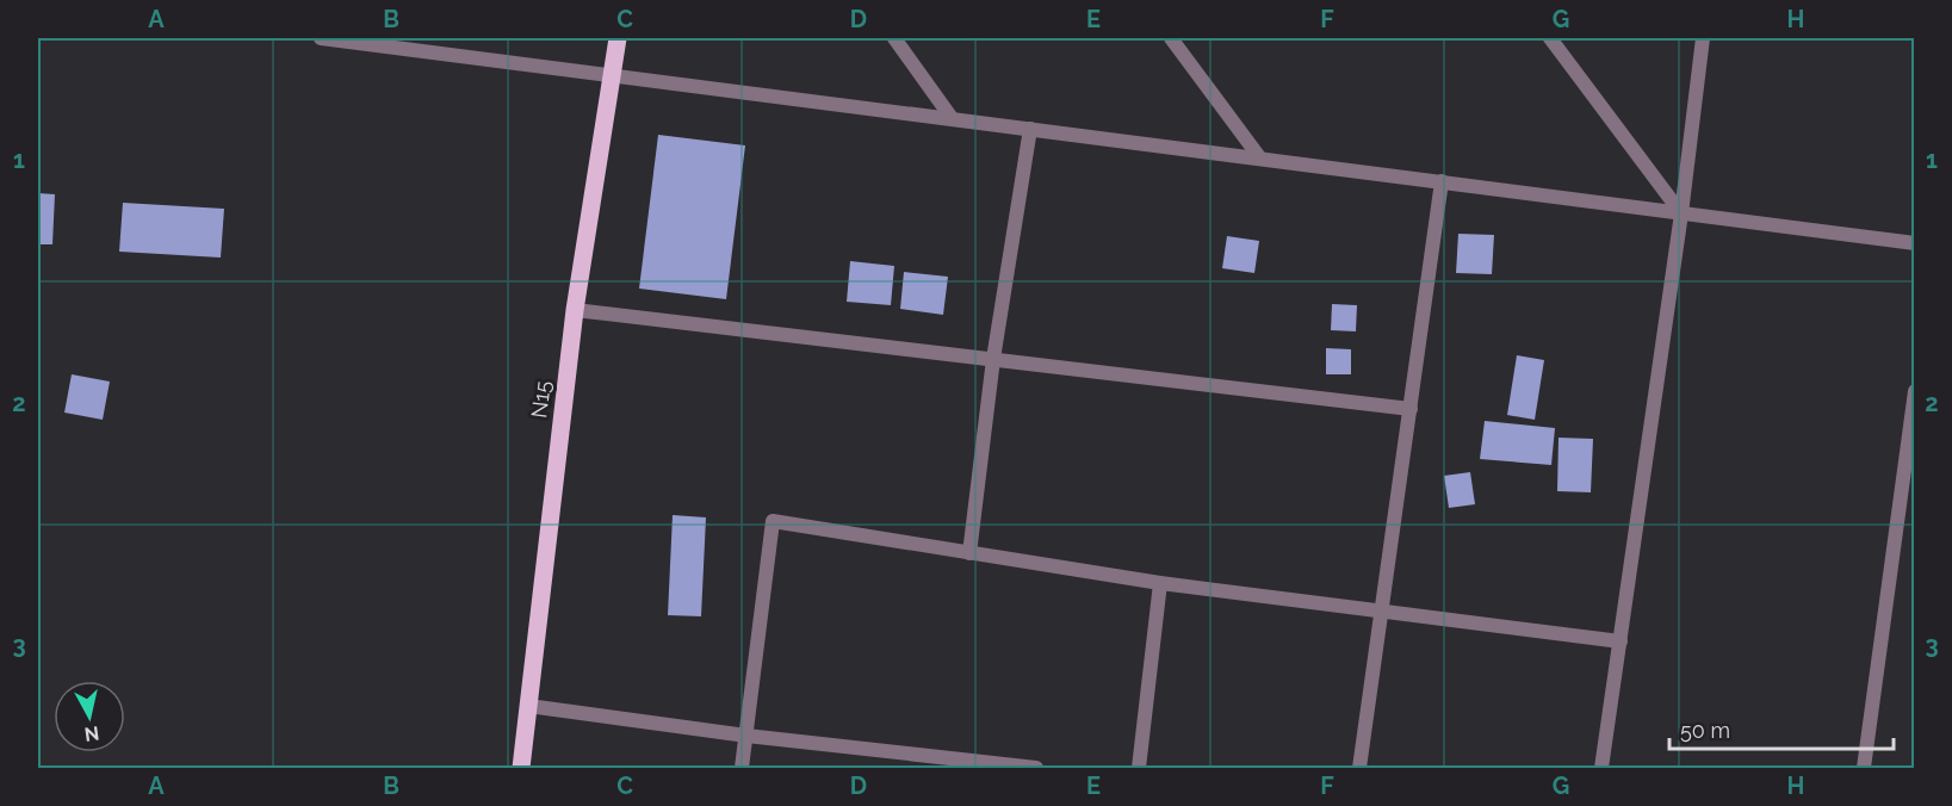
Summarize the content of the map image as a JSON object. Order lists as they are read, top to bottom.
{
  "streets": {
    "main road": ["N15"]
  },
  "scale_bar": "50 m",
  "north": "bottom",
  "grid": {
    "columns": [
      "A",
      "B",
      "C",
      "D",
      "E",
      "F",
      "G",
      "H"
    ],
    "rows": ["1", "2", "3"]
  }
}
